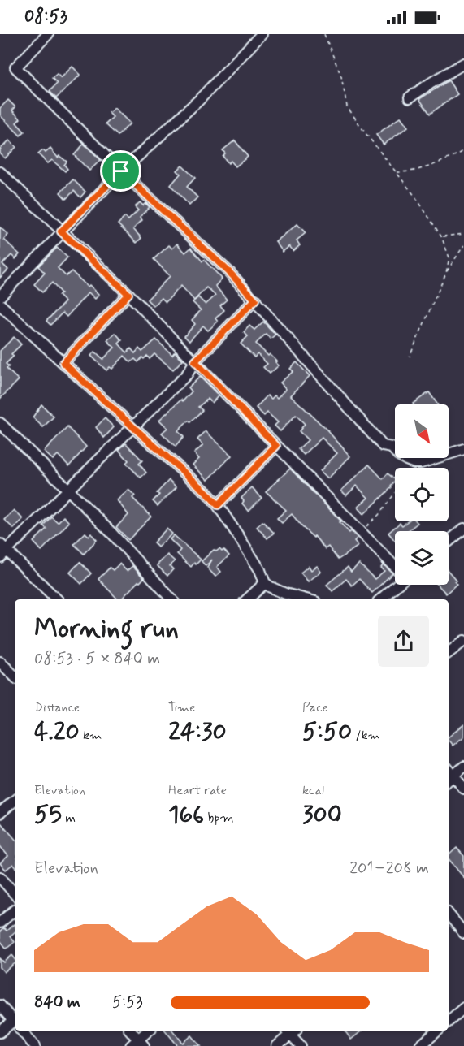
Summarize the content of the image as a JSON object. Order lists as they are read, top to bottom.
{
  "north": "bottom right",
  "page": {
    "status": "08:53",
    "heading": ["Morning run", "08:53 · 5 × 840 m"],
    "stats": [
      ["Distance", "4.20 km"],
      ["Time", "24:30"],
      ["Pace", "5:50 /km"],
      ["Elevation", "55 m"],
      ["Heart rate", "166 bpm"],
      ["kcal", "300"]
    ],
    "chart": ["Elevation", "201–208 m"],
    "list": [
      {
        "name": "840 m",
        "note": "5:53"
      }
    ]
  }
}
